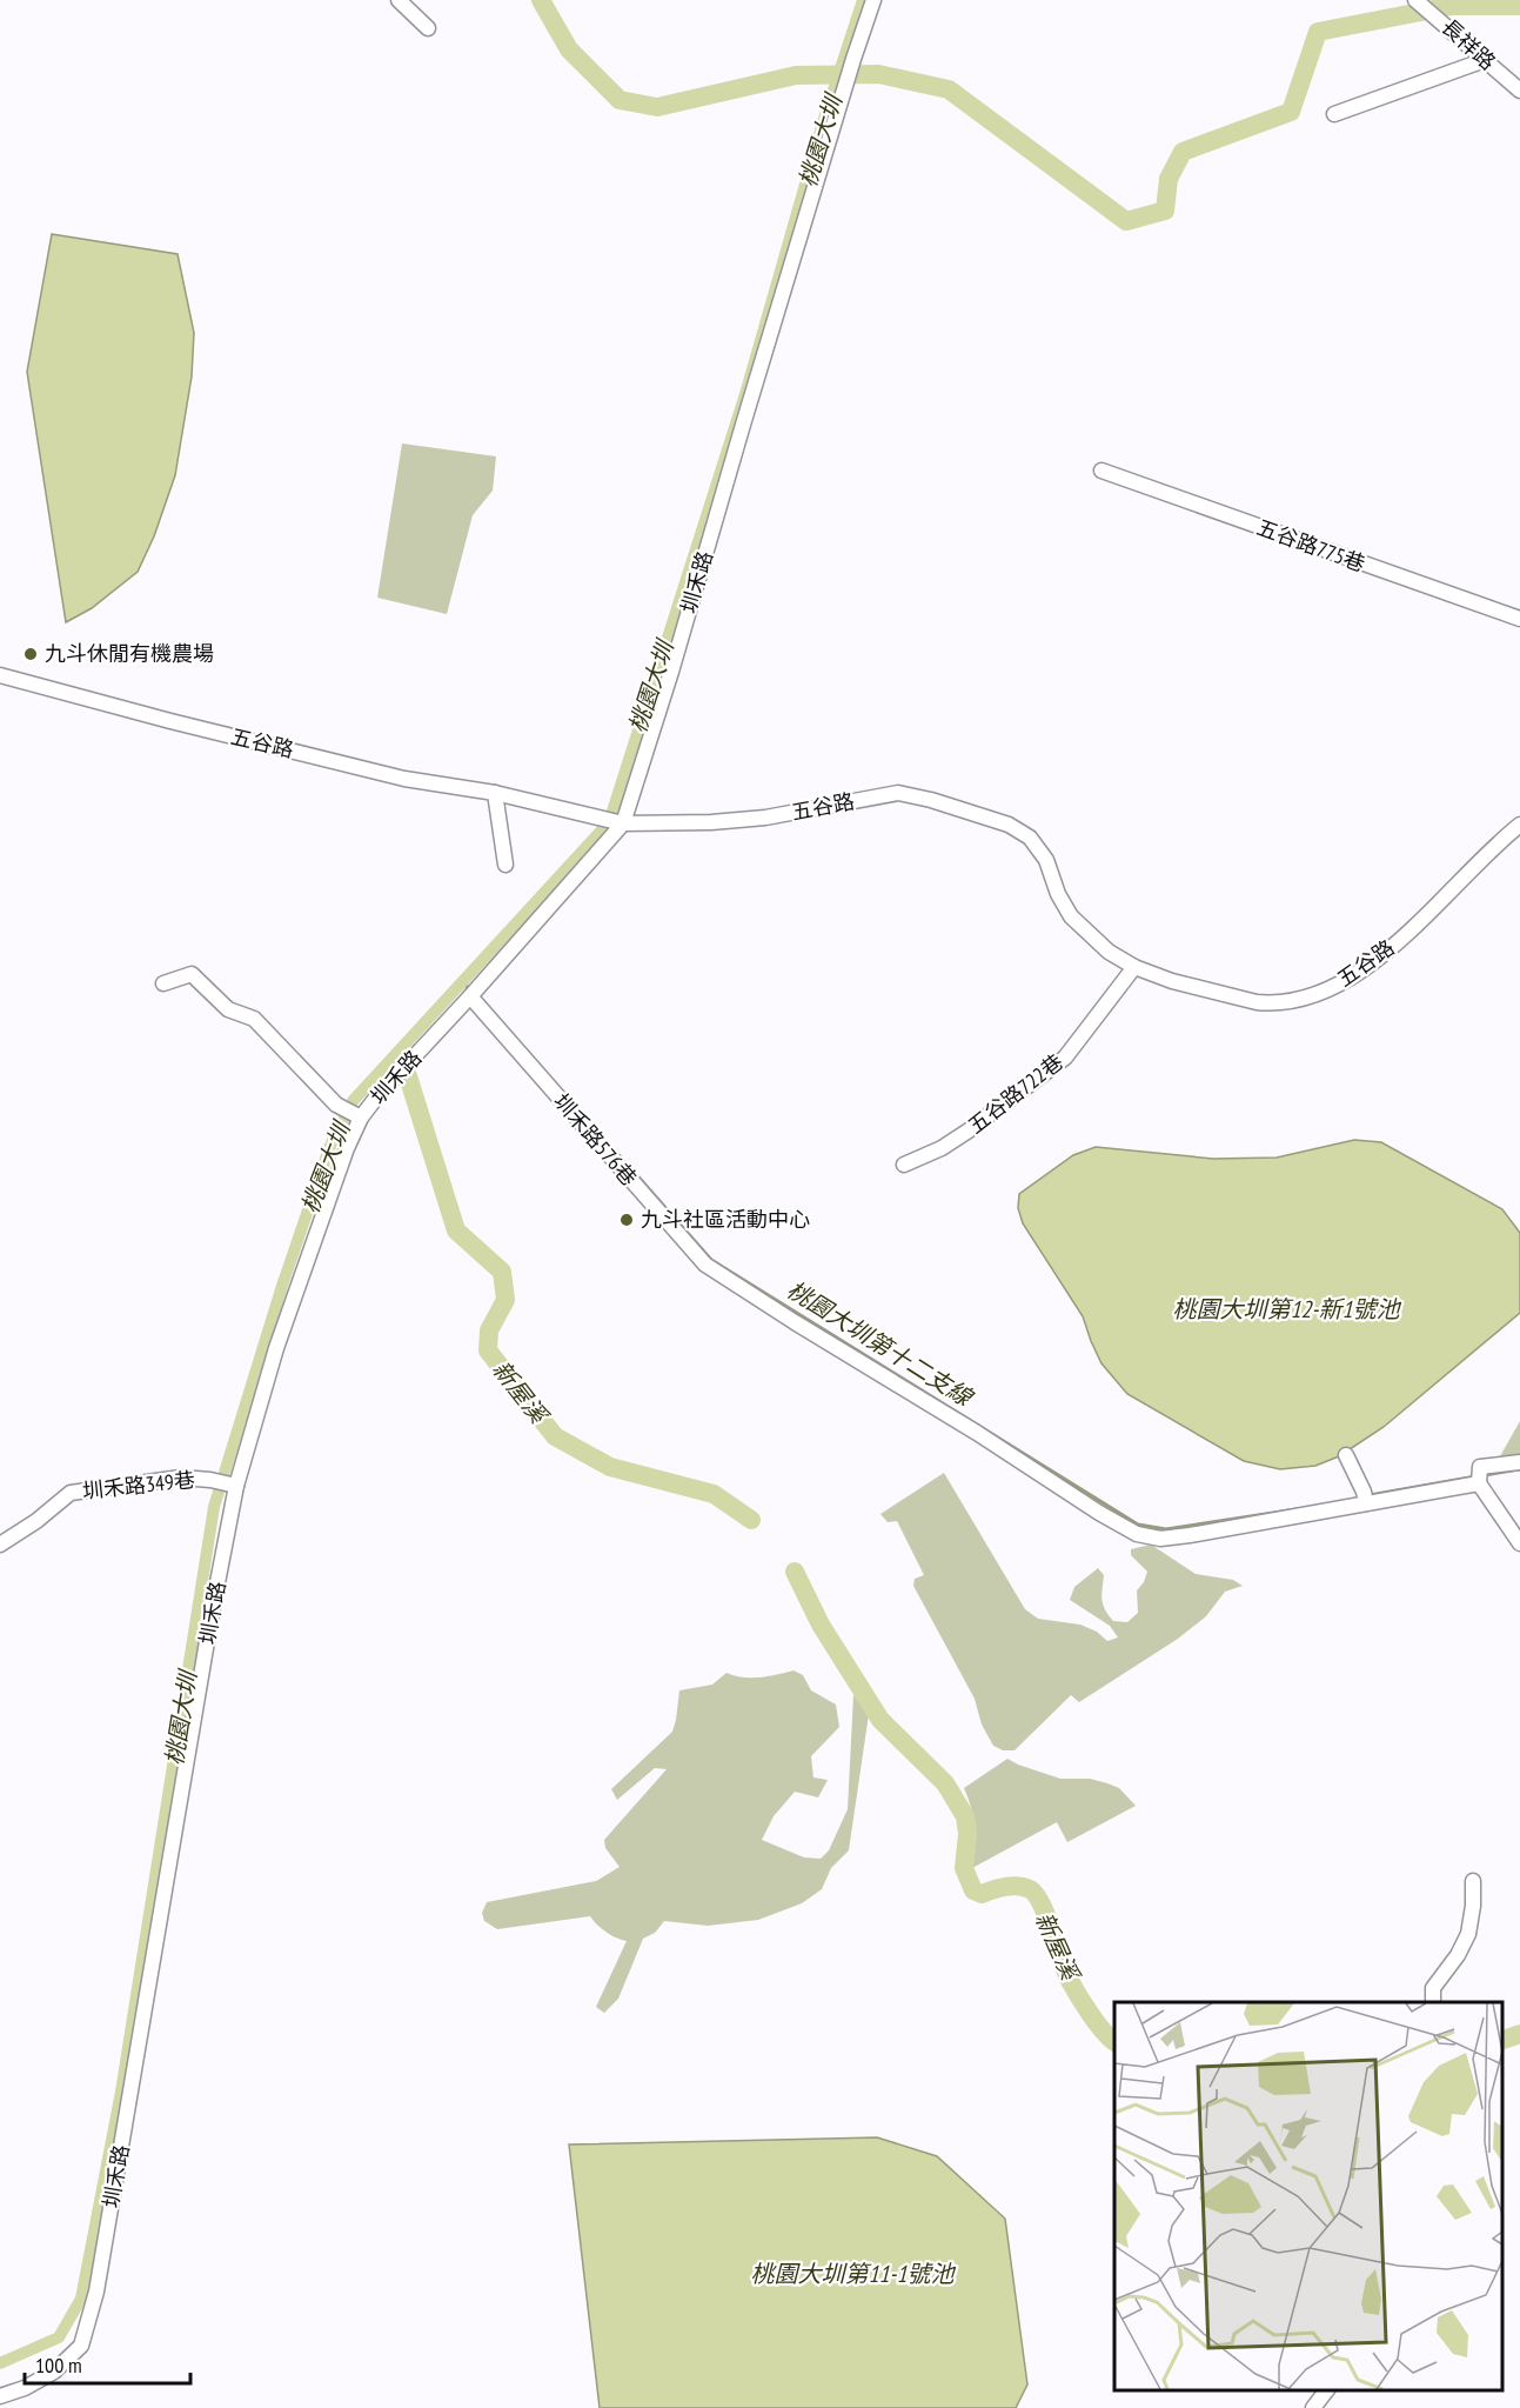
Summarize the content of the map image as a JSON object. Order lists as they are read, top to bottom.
{
  "streets": {
    "street": [
      "長祥路",
      "五谷路775巷",
      "圳禾路",
      "五谷路",
      "五谷路722巷",
      "圳禾路576巷",
      "圳禾路349巷"
    ]
  },
  "crossings": [
    ["圳禾路", "五谷路"],
    ["圳禾路", "圳禾路576巷"],
    ["圳禾路", "圳禾路349巷"],
    ["五谷路", "五谷路722巷"]
  ],
  "water": [
    "桃園大圳",
    "桃園大圳第12-新1號池",
    "桃園大圳第十二支線",
    "新屋溪",
    "桃園大圳第11-1號池"
  ],
  "places": ["九斗休閒有機農場", "九斗社區活動中心"],
  "scale_bar": "100 m"
}
